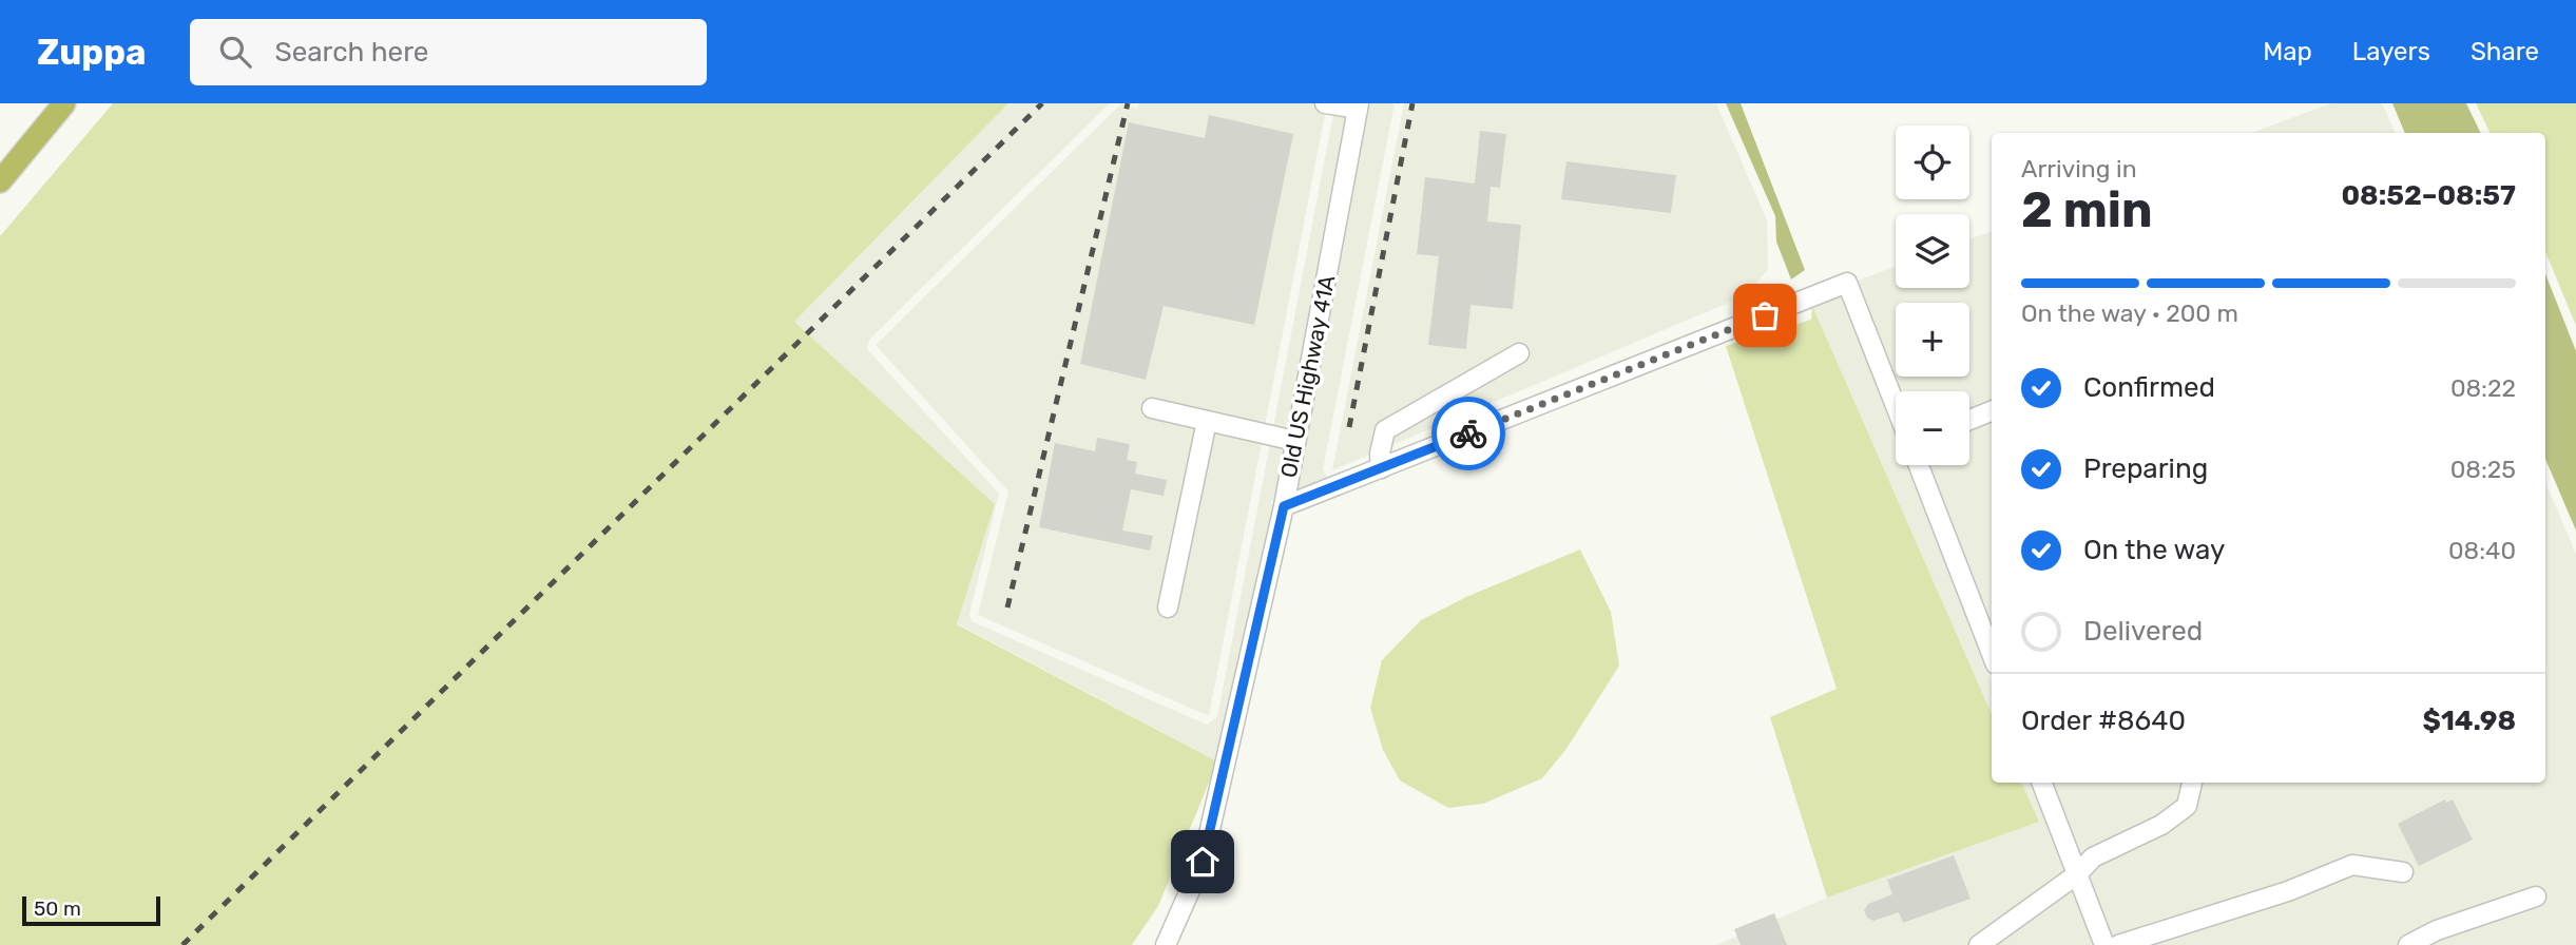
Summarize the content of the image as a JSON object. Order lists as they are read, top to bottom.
{
  "streets": {
    "street": ["Old US Highway 41A"]
  },
  "scale_bar": "50 m",
  "page": {
    "header": "Zuppa",
    "search": "Search here",
    "nav": ["Map", "Layers", "Share"],
    "map_buttons": ["+", "−"],
    "heading": ["2 min", "Arriving in", "08:52–08:57"],
    "panel": ["Order #8640", "$14.98"],
    "bar": "On the way · 200 m",
    "list": [
      ["Confirmed", "08:22"],
      ["Preparing", "08:25"],
      ["On the way", "08:40"],
      "Delivered"
    ],
    "scale": "50 m"
  }
}
